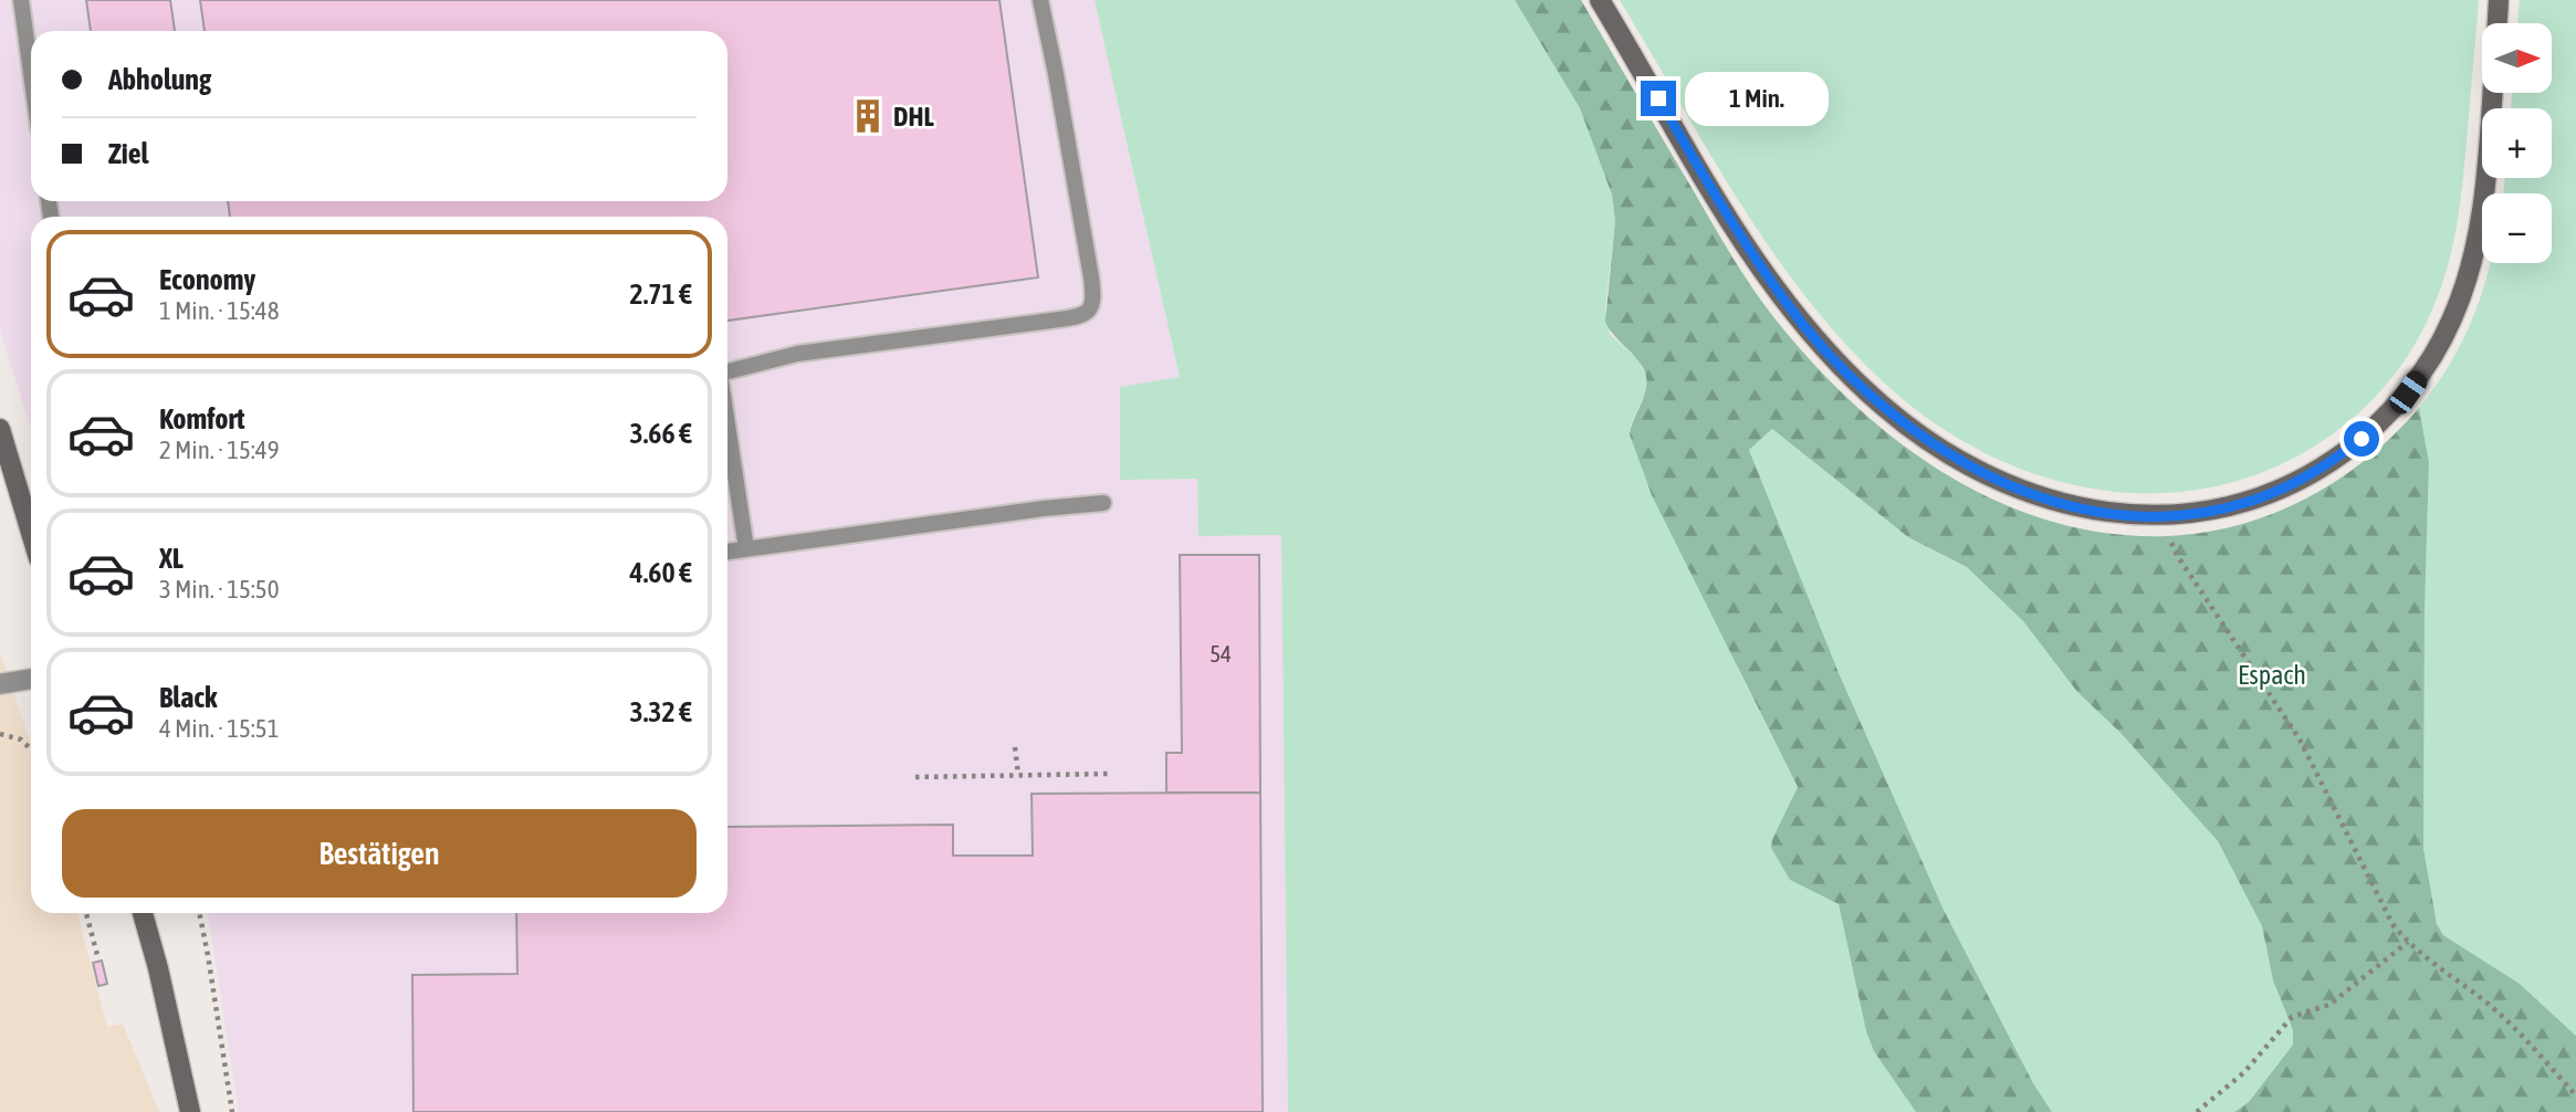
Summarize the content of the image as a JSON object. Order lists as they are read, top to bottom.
{
  "parks": ["Espach"],
  "places": {
    "building": ["DHL"]
  },
  "house_numbers": ["54"],
  "north": "right",
  "page": {
    "map_buttons": ["+", "−"],
    "banner": ["Abholung", "Ziel"],
    "bubble": "1 Min.",
    "list": [
      {
        "name": "Economy",
        "note": "1 Min. · 15:48",
        "value": "2.71 €"
      },
      {
        "name": "Komfort",
        "note": "2 Min. · 15:49",
        "value": "3.66 €"
      },
      {
        "name": "XL",
        "note": "3 Min. · 15:50",
        "value": "4.60 €"
      },
      {
        "name": "Black",
        "note": "4 Min. · 15:51",
        "value": "3.32 €"
      }
    ],
    "buttons": "Bestätigen"
  }
}
